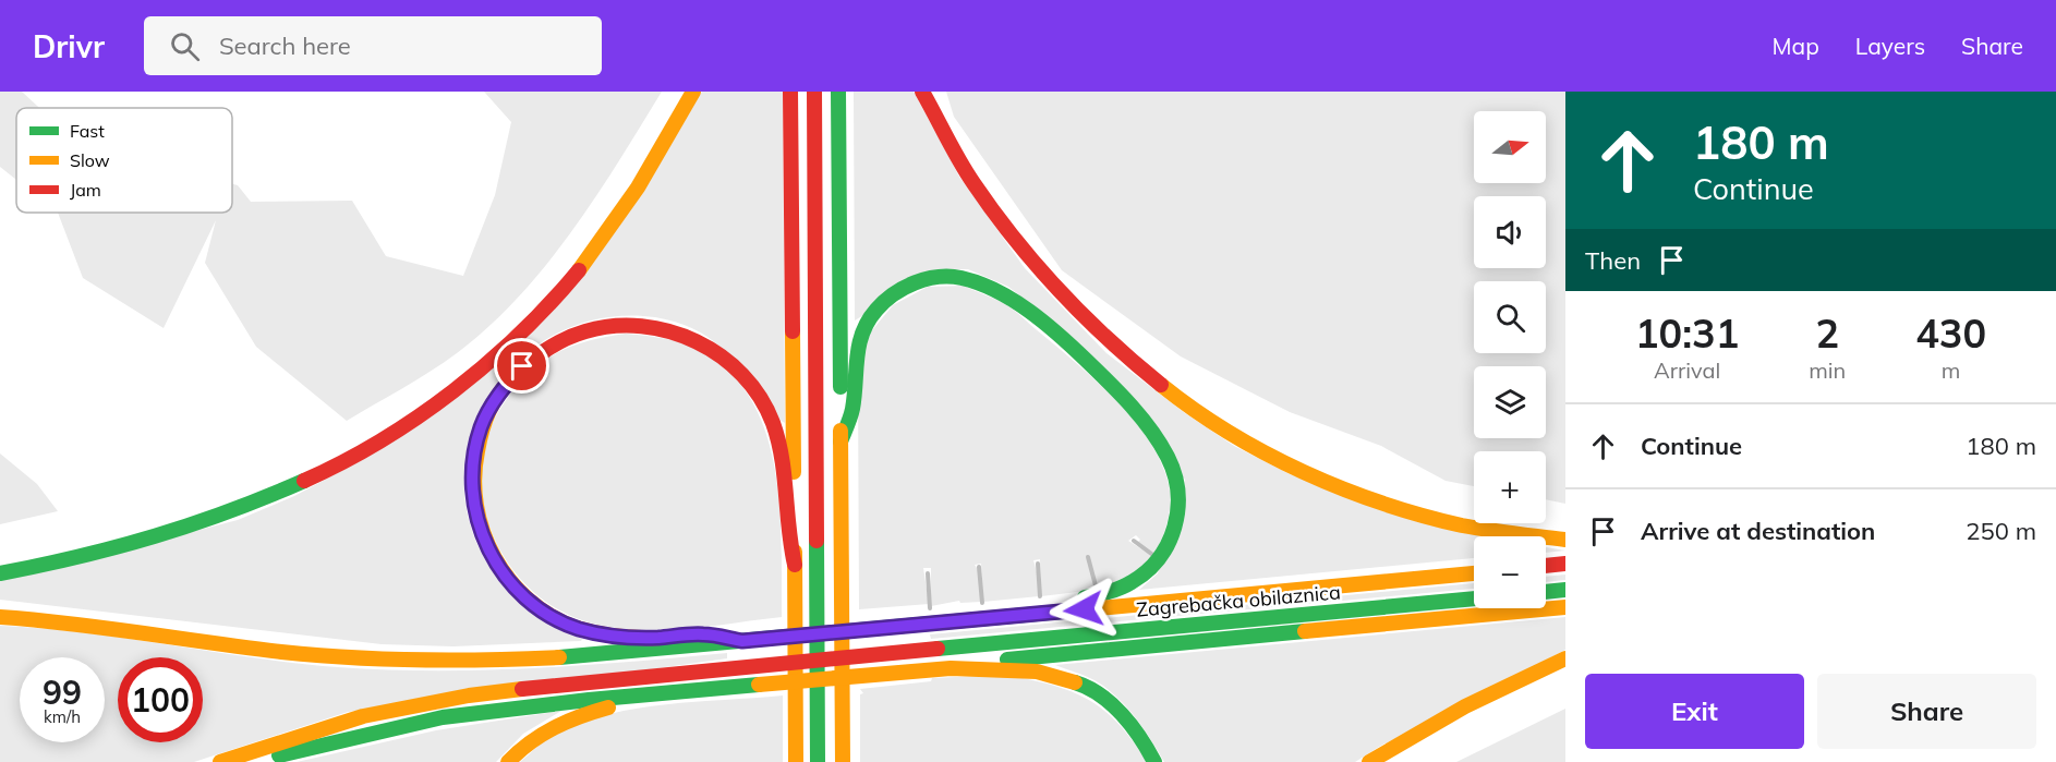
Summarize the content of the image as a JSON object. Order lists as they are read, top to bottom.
{
  "streets": {
    "highway": ["Zagrebačka obilaznica"]
  },
  "legend": ["Fast", "Slow", "Jam"],
  "north": "right",
  "page": {
    "header": "Drivr",
    "search": "Search here",
    "nav": ["Map", "Layers", "Share"],
    "turn": ["180 m", "Continue"],
    "map_buttons": ["+", "−"],
    "then": "Then",
    "eta": [
      "10:31",
      "Arrival",
      "2",
      "min",
      "430",
      "m"
    ],
    "list": [
      {
        "name": "Continue",
        "value": "180 m"
      },
      {
        "name": "Arrive at destination",
        "value": "250 m"
      }
    ],
    "speed": "99 km/h",
    "limit": "100",
    "buttons": ["Exit", "Share"]
  }
}
